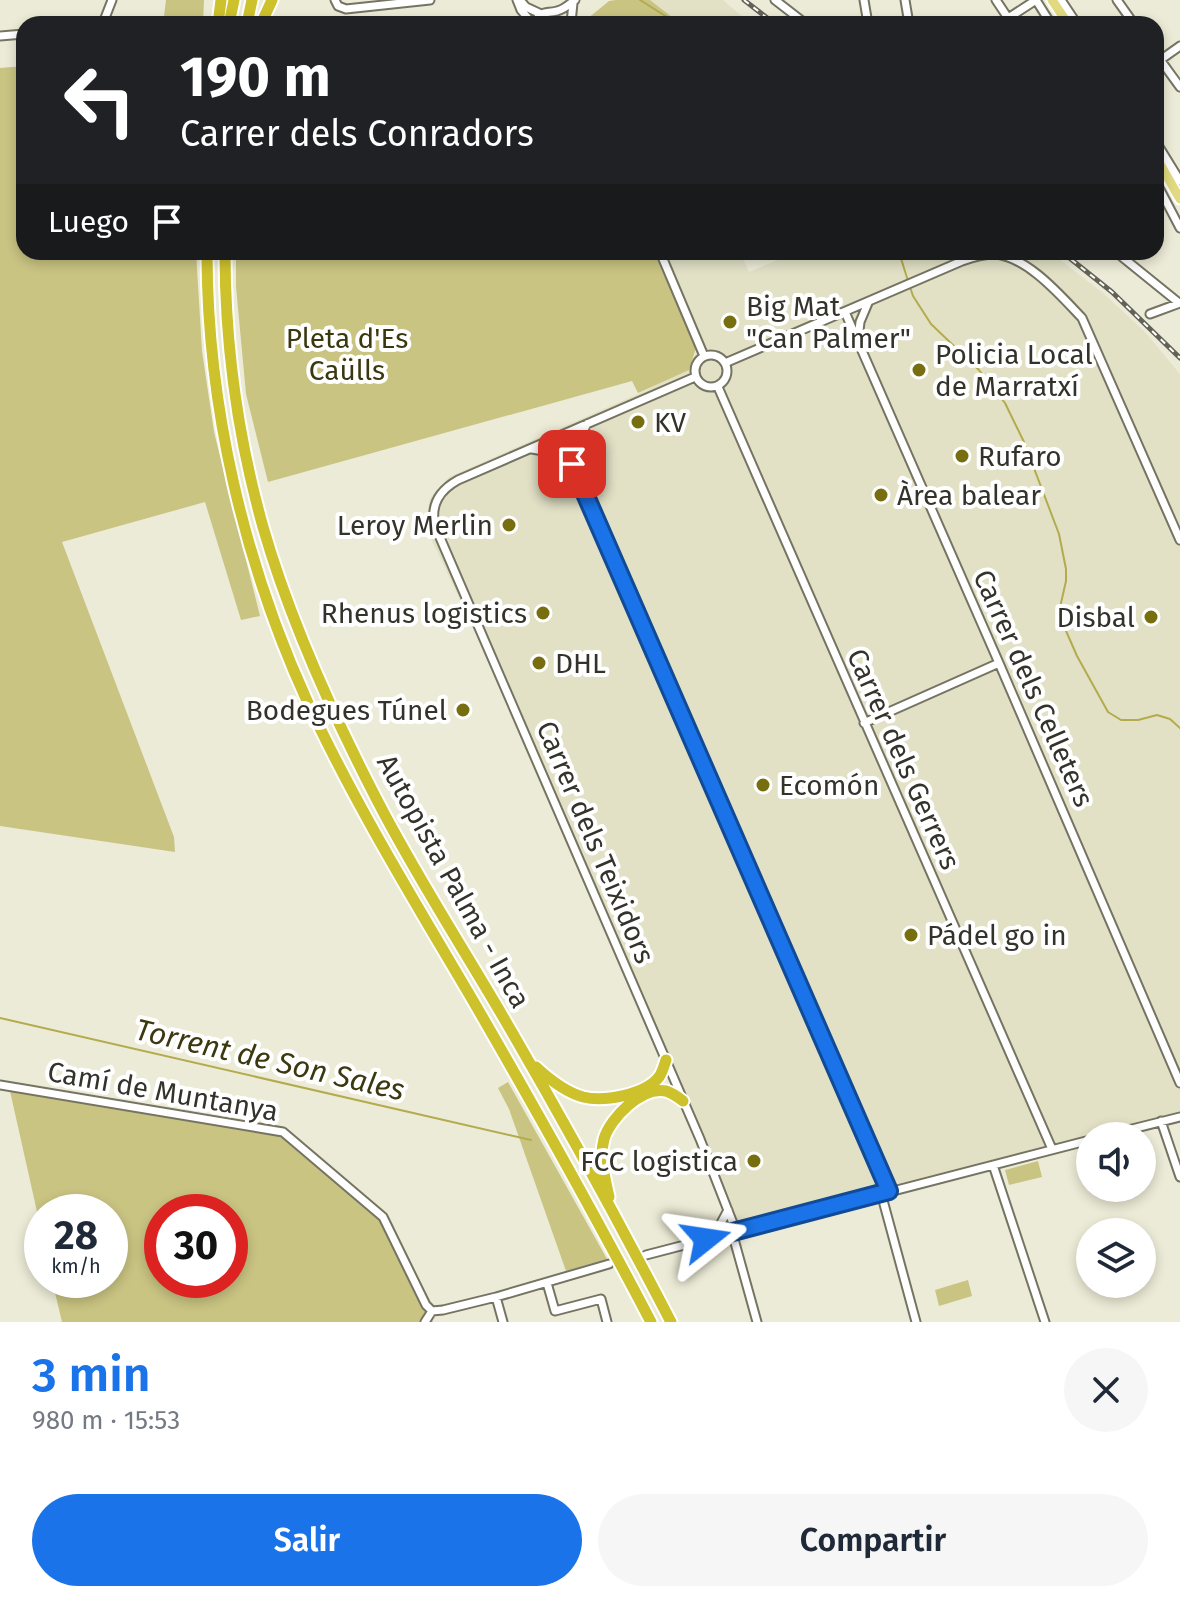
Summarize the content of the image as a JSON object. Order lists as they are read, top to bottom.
{
  "streets": {
    "highway": ["Autopista Palma - Inca"],
    "street": [
      "Carrer dels Celleters",
      "Carrer dels Gerrers",
      "Carrer dels Teixidors",
      "Camí de Muntanya"
    ]
  },
  "water": ["Torrent de Son Sales"],
  "parks": ["Pleta d'Es Caülls"],
  "places": [
    "Big Mat \"Can Palmer\"",
    "Policia Local de Marratxí",
    "KV",
    "Rufaro",
    "Àrea balear",
    "Leroy Merlin",
    "Rhenus logistics",
    "Disbal",
    "DHL",
    "Bodegues Túnel",
    "Ecomón",
    "Pádel go in",
    "FCC logistica"
  ],
  "page": {
    "turn": ["190 m", "Carrer dels Conradors"],
    "then": "Luego",
    "speed": "28 km/h",
    "limit": "30",
    "heading": ["3 min", "980 m · 15:53"],
    "buttons": ["Salir", "Compartir"]
  }
}
